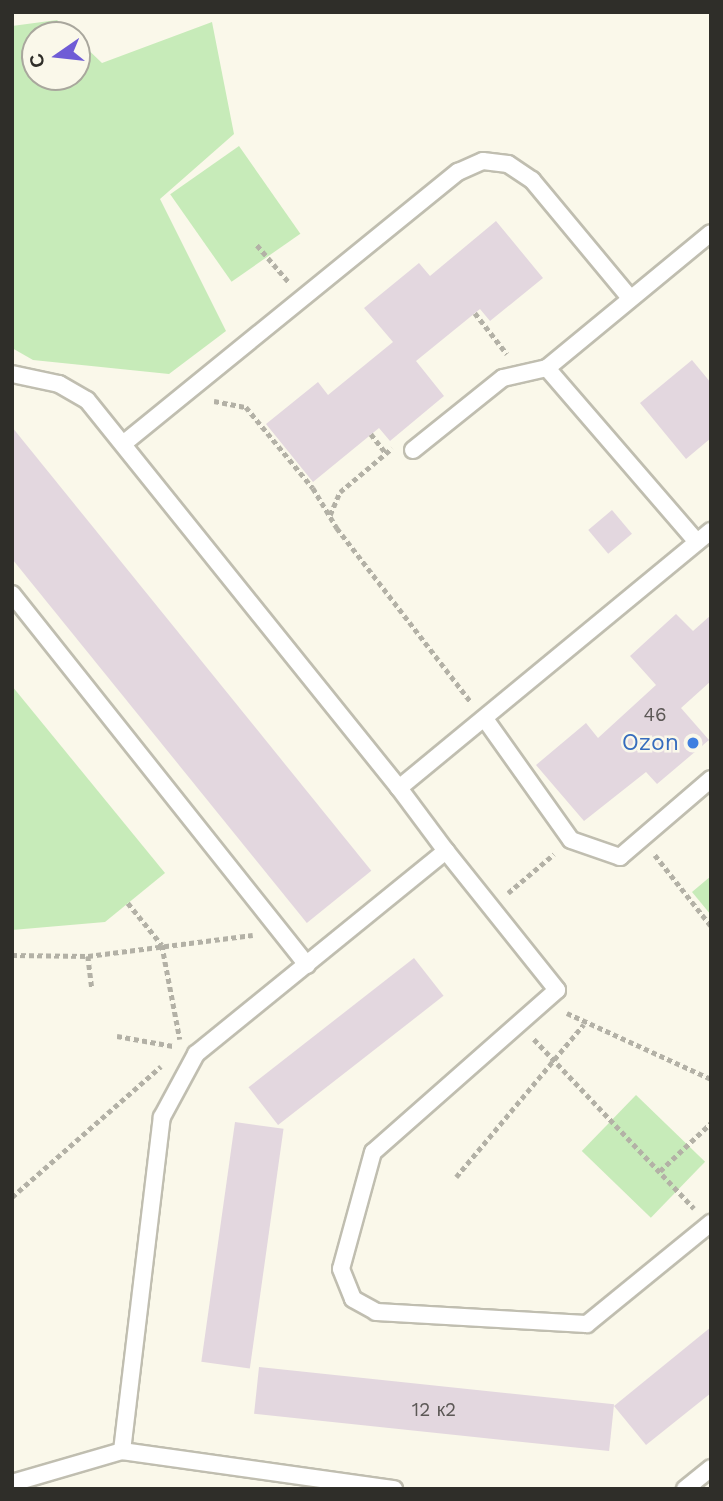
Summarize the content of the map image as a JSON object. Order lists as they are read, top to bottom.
{
  "places": ["Ozon"],
  "house_numbers": ["46", "12 к2"],
  "north": "left"
}
